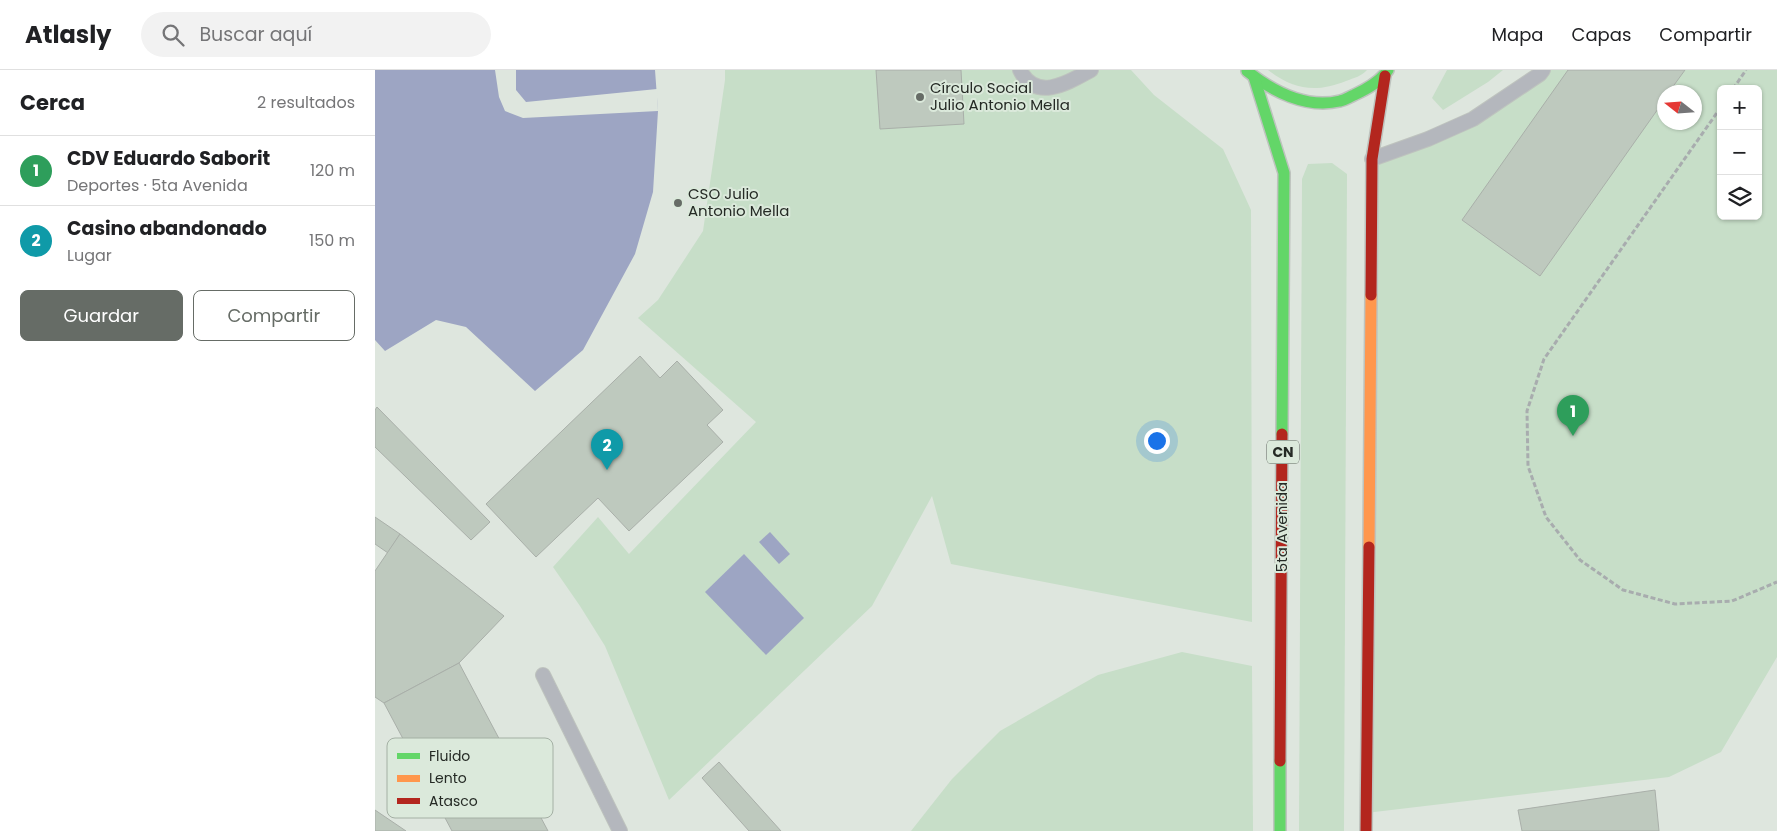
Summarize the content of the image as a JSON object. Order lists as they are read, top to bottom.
{
  "streets": {
    "highway": ["CN", "5ta Avenida"]
  },
  "crossings": [
    ["CN", "5ta Avenida"]
  ],
  "places": ["Círculo Social Julio Antonio Mella", "CSO Julio Antonio Mella"],
  "legend": ["Fluido", "Lento", "Atasco"],
  "north": "left",
  "page": {
    "header": "Atlasly",
    "search": "Buscar aquí",
    "nav": ["Mapa", "Capas", "Compartir"],
    "heading": ["Cerca", "2 resultados"],
    "map_buttons": ["+", "−"],
    "list": [
      {
        "mark": "1",
        "name": "CDV Eduardo Saborit",
        "note": "Deportes · 5ta Avenida",
        "value": "120 m"
      },
      {
        "mark": "2",
        "name": "Casino abandonado",
        "note": "Lugar",
        "value": "150 m"
      }
    ],
    "buttons": ["Guardar", "Compartir"],
    "pins": ["1", "2"]
  }
}
